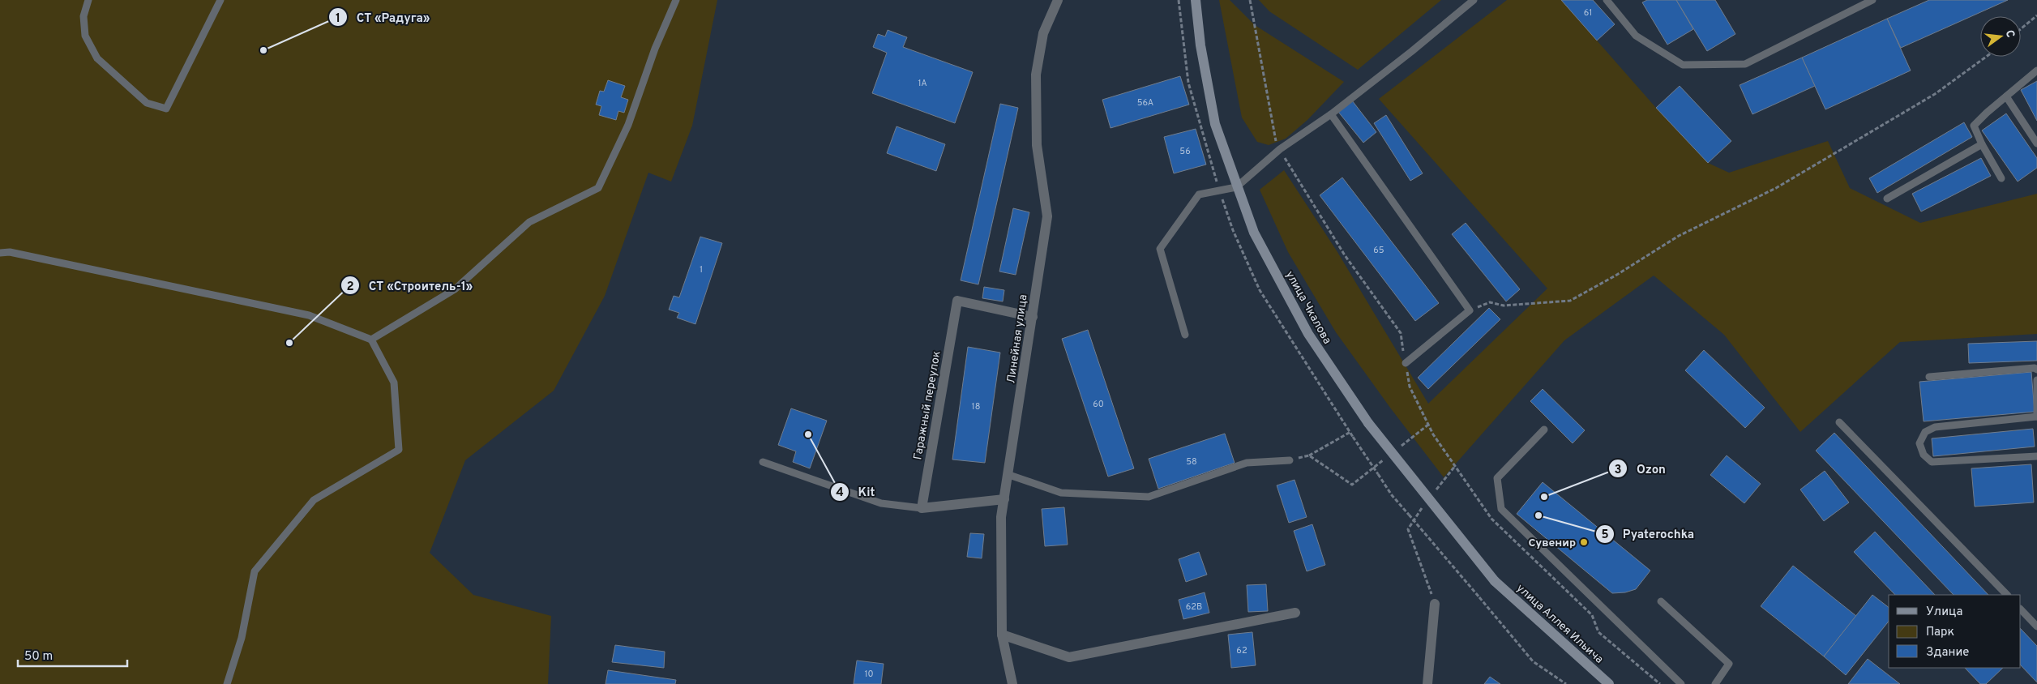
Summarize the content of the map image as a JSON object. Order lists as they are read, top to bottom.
{
  "streets": {
    "main road": ["улица Чкалова", "улица Аллея Ильича"],
    "street": ["Линейная улица", "Гаражный переулок"]
  },
  "crossings": [
    ["улица Чкалова", "улица Аллея Ильича"],
    ["Линейная улица", "Гаражный переулок"]
  ],
  "places": [
    "СТ «Радуга»",
    "СТ «Строитель-1»",
    "Kit",
    "Ozon",
    "Pyaterochka",
    "Сувенир"
  ],
  "house_numbers": [
    "61",
    "1А",
    "56А",
    "56",
    "65",
    "1",
    "60",
    "18",
    "58",
    "62В",
    "62",
    "10"
  ],
  "legend": ["Улица", "Парк", "Здание"],
  "scale_bar": "50 m",
  "north": "right"
}
